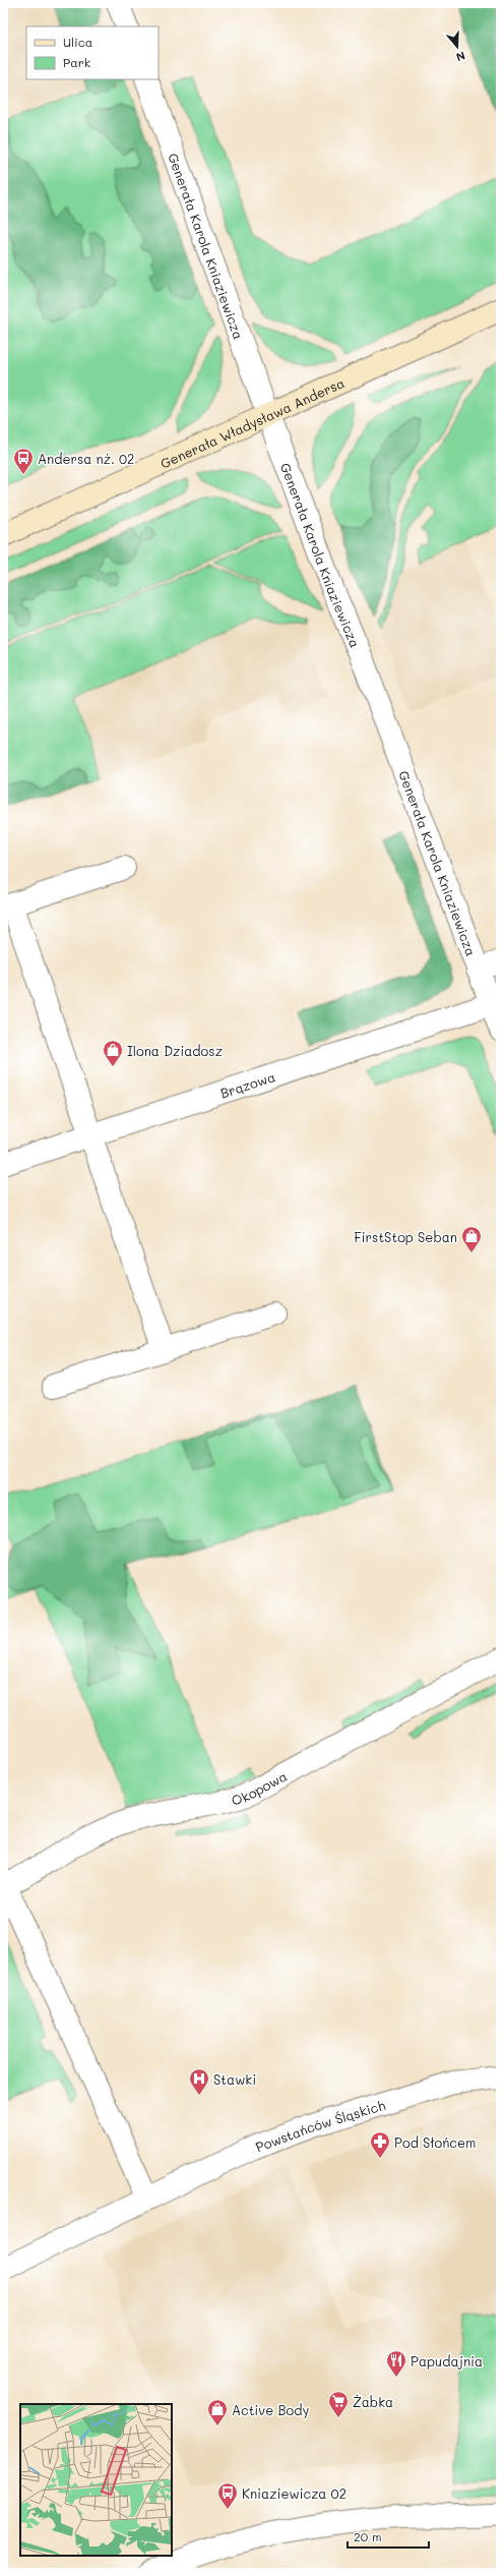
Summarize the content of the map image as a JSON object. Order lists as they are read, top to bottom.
{
  "streets": {
    "main road": ["Generała Władysława Andersa"],
    "street": [
      "Generała Karola Kniaziewicza",
      "Brązowa",
      "Okopowa",
      "Powstańców Śląskich"
    ]
  },
  "crossings": [
    ["Generała Karola Kniaziewicza", "Generała Władysława Andersa"],
    ["Generała Karola Kniaziewicza", "Brązowa"]
  ],
  "places": {
    "bus stop": ["Andersa nż. 02", "Kniaziewicza 02"],
    "shop": ["Ilona Dziadosz", "FirstStop Seban", "Active Body"],
    "hospital": ["Stawki"],
    "pharmacy": ["Pod Słońcem"],
    "restaurant": ["Papudajnia"],
    "supermarket": ["Żabka"]
  },
  "legend": ["Ulica", "Park"],
  "scale_bar": "20 m",
  "north": "bottom"
}
